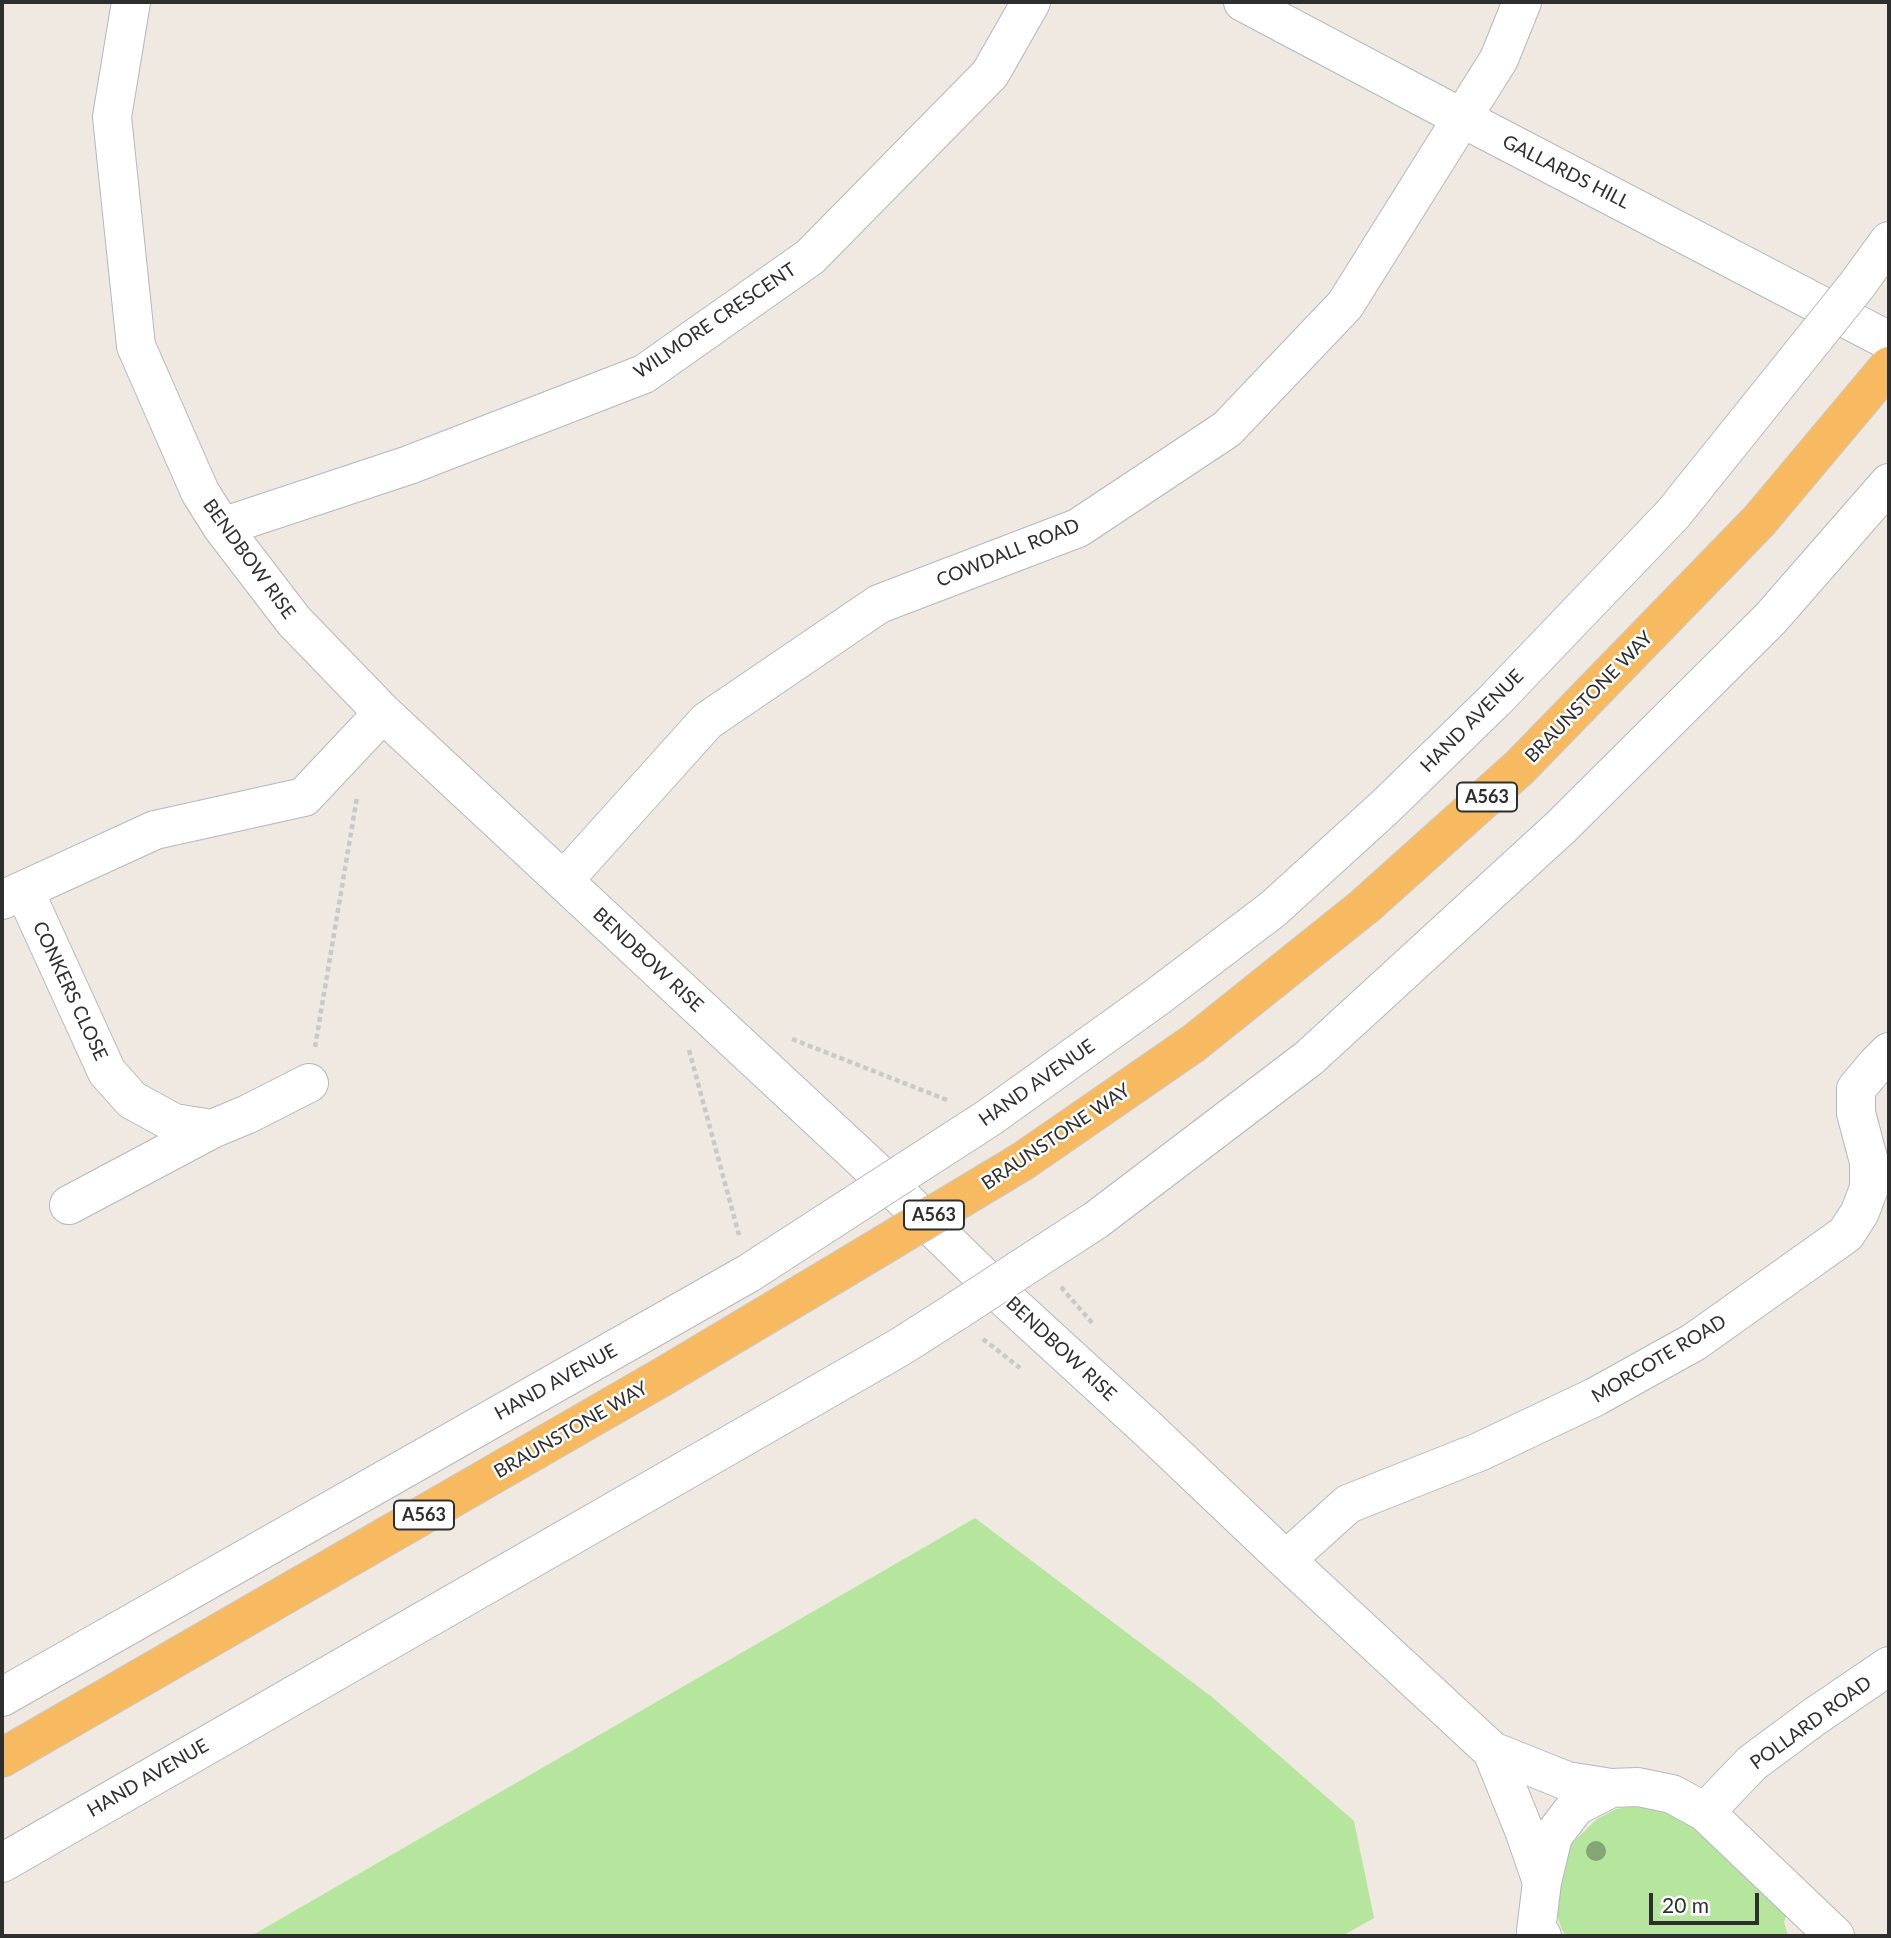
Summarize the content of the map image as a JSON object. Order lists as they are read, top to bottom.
{
  "streets": {
    "highway": ["BRAUNSTONE WAY", "A563"],
    "street": [
      "GALLARDS HILL",
      "WILMORE CRESCENT",
      "COWDALL ROAD",
      "BENDBOW RISE",
      "HAND AVENUE",
      "CONKERS CLOSE",
      "MORCOTE ROAD",
      "POLLARD ROAD"
    ]
  },
  "crossings": [
    ["GALLARDS HILL", "COWDALL ROAD"],
    ["WILMORE CRESCENT", "BENDBOW RISE"],
    ["COWDALL ROAD", "BENDBOW RISE"],
    ["BENDBOW RISE", "MORCOTE ROAD"],
    ["BENDBOW RISE", "POLLARD ROAD"]
  ],
  "scale_bar": "20 m"
}
